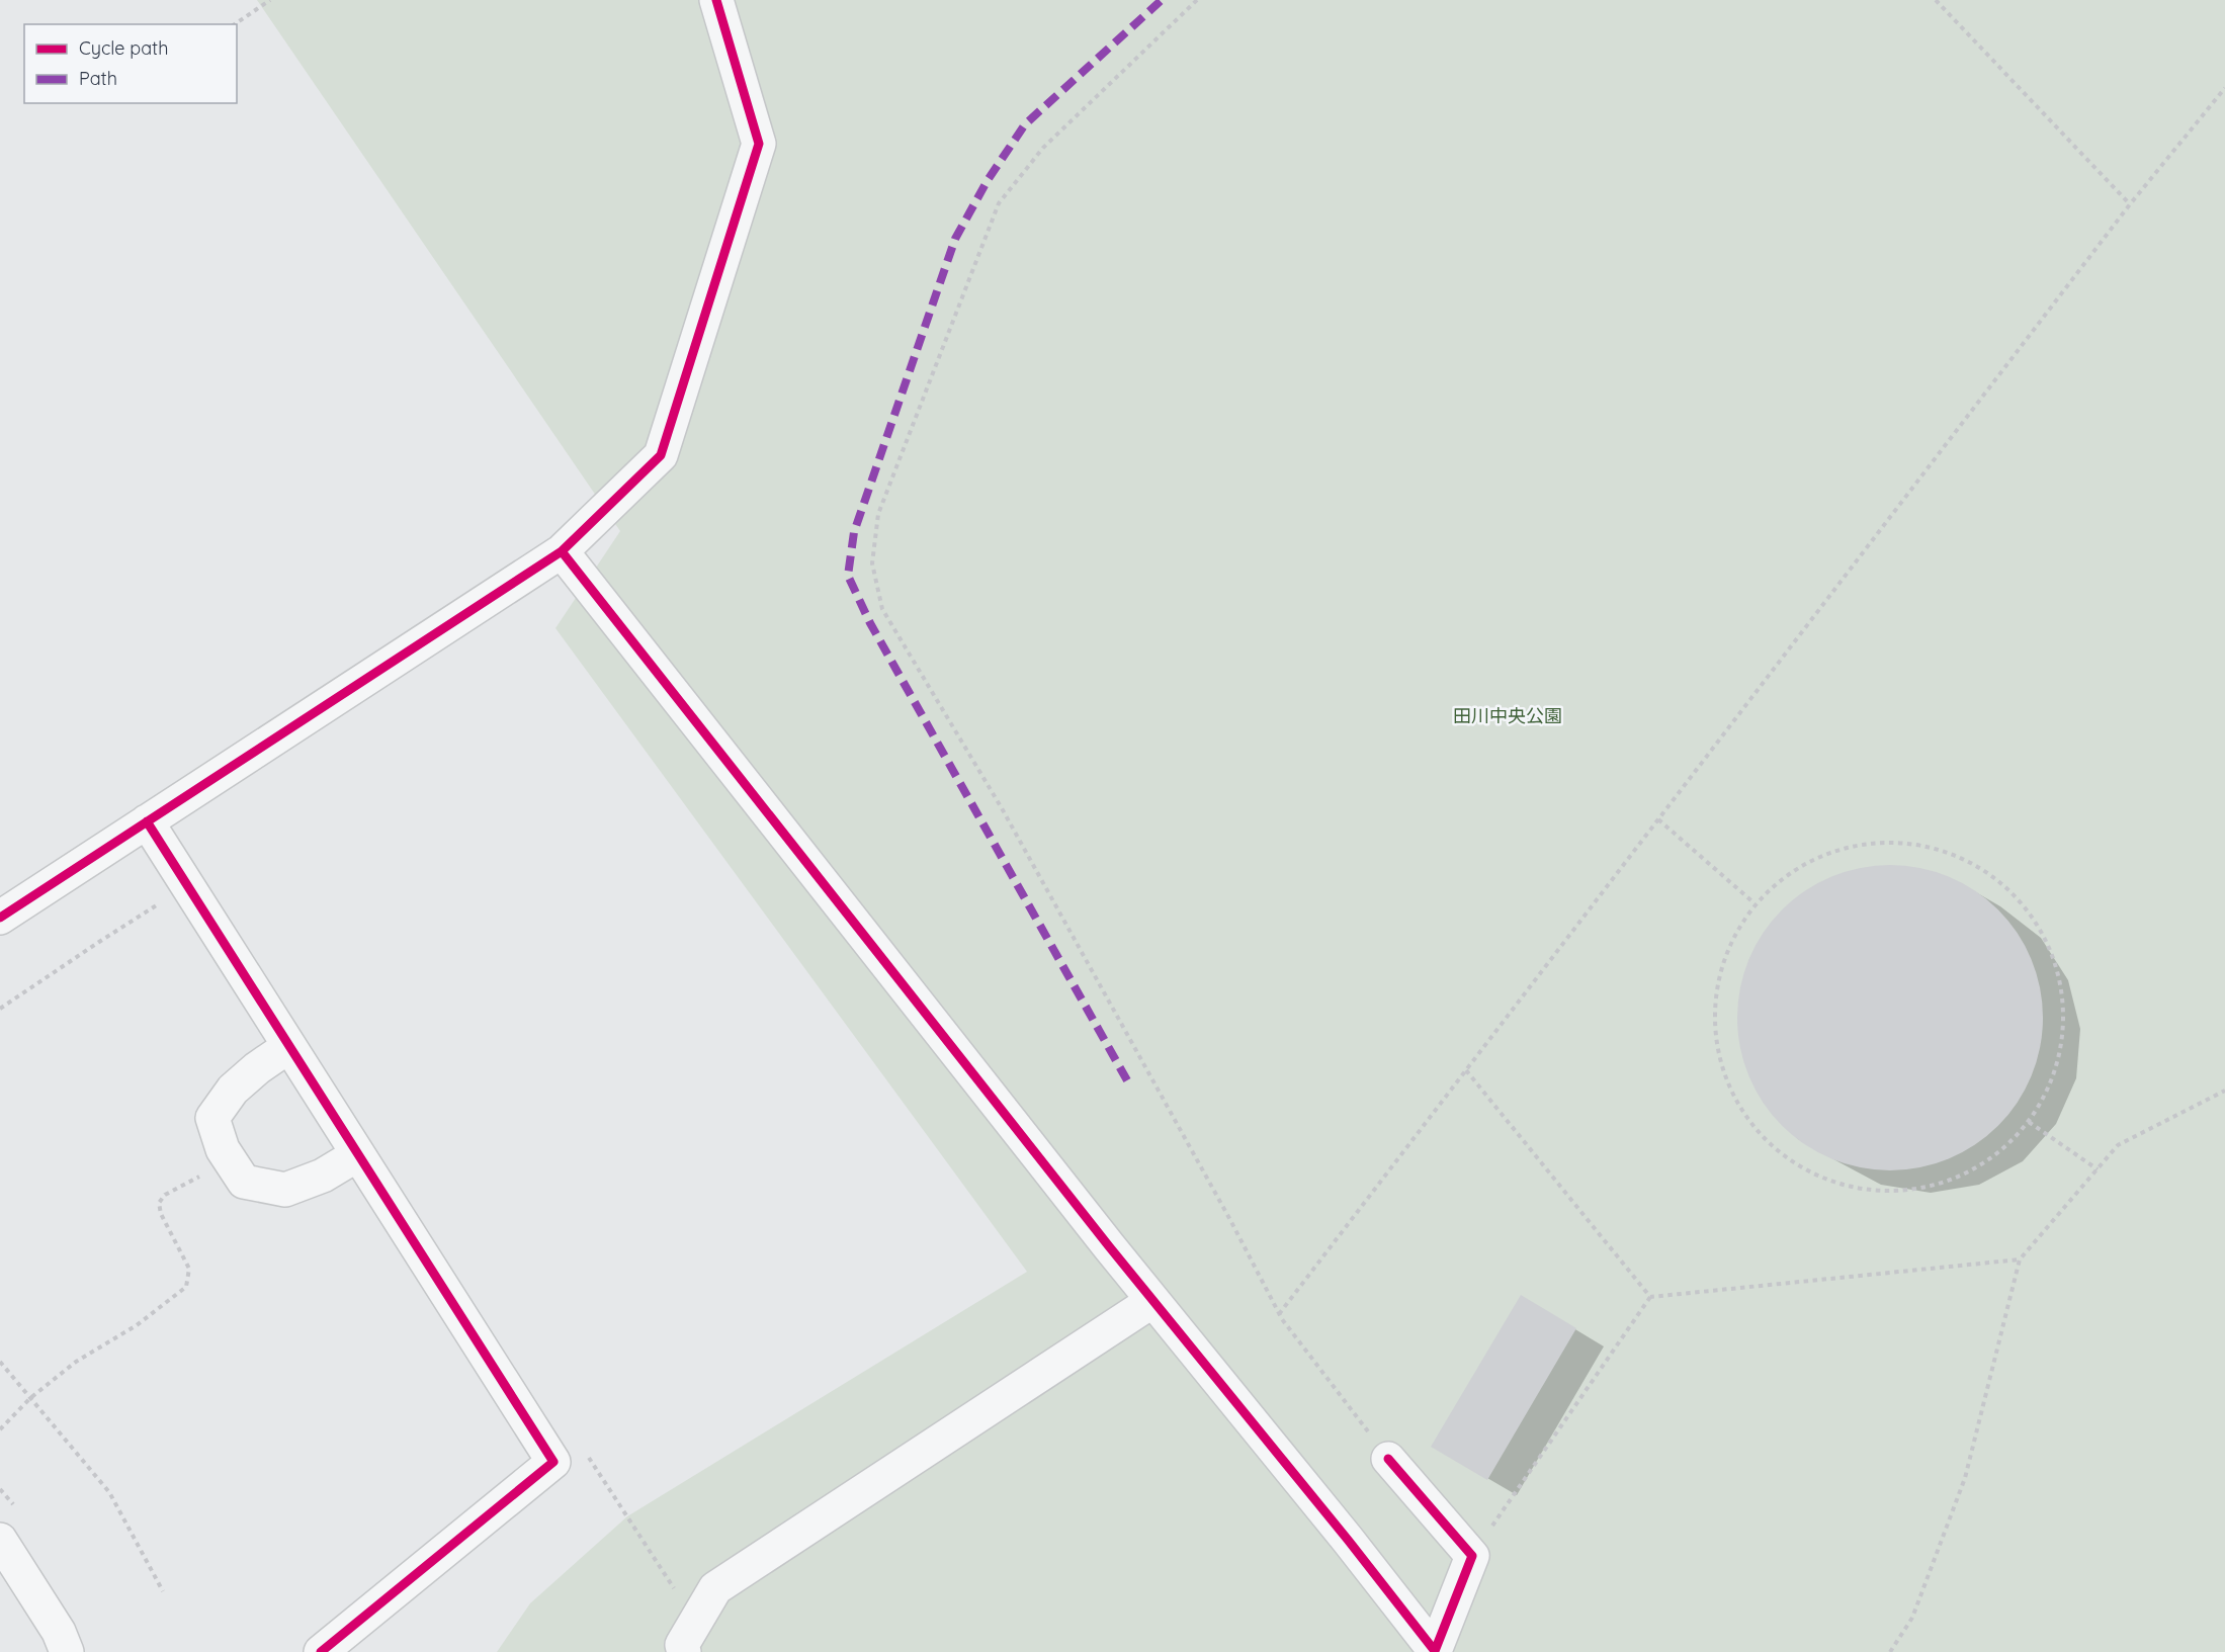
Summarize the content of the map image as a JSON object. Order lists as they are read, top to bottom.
{
  "parks": ["田川中央公園"],
  "legend": ["Cycle path", "Path"]
}
